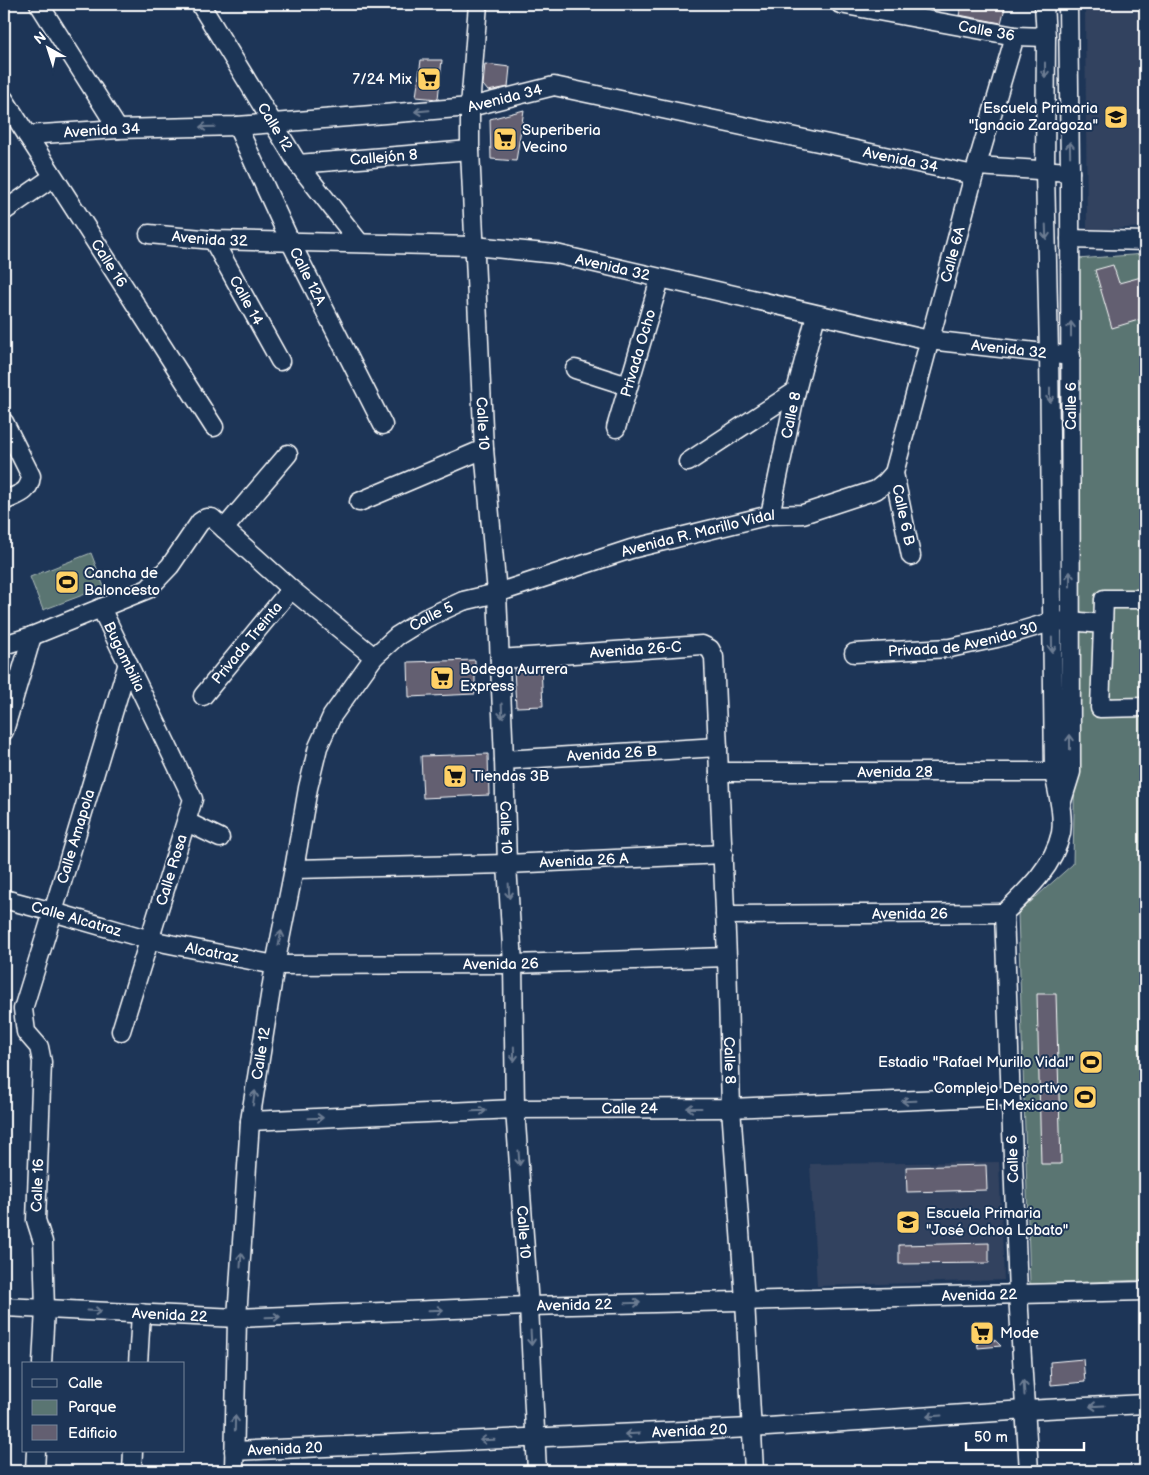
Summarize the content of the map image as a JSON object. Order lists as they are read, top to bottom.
{
  "streets": {
    "street": [
      "Calle 36",
      "Avenida 34",
      "Calle 12",
      "Callejón 8",
      "Avenida 32",
      "Calle 6A",
      "Calle 16",
      "Calle 12A",
      "Calle 14",
      "Privada Ocho",
      "Calle 6",
      "Calle 8",
      "Calle 10",
      "Calle 6 B",
      "Avenida R. Marillo Vidal",
      "Calle 5",
      "Privada de Avenida 30",
      "Privada Treinta",
      "Avenida 26-C",
      "Bugambilia",
      "Avenida 26 B",
      "Avenida 28",
      "Calle Amapola",
      "Avenida 26 A",
      "Calle Rosa",
      "Avenida 26",
      "Calle Alcatraz",
      "Alcatraz",
      "Calle 24",
      "Avenida 22",
      "Avenida 20"
    ]
  },
  "crossings": [
    ["Calle 36", "Calle 6A"],
    ["Calle 36", "Calle 6"],
    ["Avenida 34", "Calle 12"],
    ["Avenida 34", "Calle 6A"],
    ["Avenida 34", "Calle 16"],
    ["Avenida 34", "Calle 12A"],
    ["Avenida 34", "Calle 6"],
    ["Avenida 34", "Calle 10"],
    ["Calle 12", "Callejón 8"],
    ["Calle 12", "Avenida 32"],
    ["Calle 12", "Calle 5"],
    ["Calle 12", "Privada Treinta"],
    ["Calle 12", "Avenida 26 A"],
    ["Calle 12", "Avenida 26"],
    ["Calle 12", "Alcatraz"],
    ["Calle 12", "Calle 24"],
    ["Calle 12", "Avenida 22"],
    ["Calle 12", "Avenida 20"],
    ["Callejón 8", "Calle 10"],
    ["Avenida 32", "Calle 6A"],
    ["Avenida 32", "Calle 12A"],
    ["Avenida 32", "Calle 14"],
    ["Avenida 32", "Privada Ocho"],
    ["Avenida 32", "Calle 6"],
    ["Avenida 32", "Calle 8"],
    ["Avenida 32", "Calle 10"],
    ["Calle 6A", "Calle 6 B"],
    ["Calle 6A", "Avenida R. Marillo Vidal"],
    ["Calle 16", "Calle Amapola"],
    ["Calle 16", "Avenida 22"],
    ["Calle 6", "Privada de Avenida 30"],
    ["Calle 6", "Avenida 28"],
    ["Calle 6", "Avenida 26"],
    ["Calle 6", "Calle 24"],
    ["Calle 6", "Avenida 22"],
    ["Calle 6", "Avenida 20"],
    ["Calle 8", "Avenida R. Marillo Vidal"],
    ["Calle 8", "Avenida 26-C"],
    ["Calle 8", "Avenida 26 B"],
    ["Calle 8", "Avenida 28"],
    ["Calle 8", "Avenida 26 A"],
    ["Calle 8", "Avenida 26"],
    ["Calle 8", "Calle 24"],
    ["Calle 8", "Avenida 22"],
    ["Calle 8", "Avenida 20"],
    ["Calle 10", "Avenida R. Marillo Vidal"],
    ["Calle 10", "Calle 5"],
    ["Calle 10", "Avenida 26-C"],
    ["Calle 10", "Avenida 26 B"],
    ["Calle 10", "Avenida 26 A"],
    ["Calle 10", "Avenida 26"],
    ["Calle 10", "Calle 24"],
    ["Calle 10", "Avenida 22"],
    ["Calle 10", "Avenida 20"],
    ["Calle 6 B", "Avenida R. Marillo Vidal"],
    ["Avenida R. Marillo Vidal", "Calle 5"],
    ["Calle 5", "Privada Treinta"],
    ["Privada Treinta", "Bugambilia"],
    ["Bugambilia", "Calle Amapola"],
    ["Bugambilia", "Calle Rosa"],
    ["Calle Amapola", "Calle Alcatraz"],
    ["Calle Rosa", "Calle Alcatraz"],
    ["Calle Rosa", "Alcatraz"],
    ["Avenida 26", "Alcatraz"],
    ["Calle Alcatraz", "Alcatraz"]
  ],
  "one_way": [
    "Calle 12",
    "Calle 10",
    "Avenida 22",
    "Avenida 20"
  ],
  "places": {
    "supermarket": [
      "7/24 Mix",
      "Superiberia Vecino",
      "Bodega Aurrera Express",
      "Tiendas 3B",
      "Mode"
    ],
    "school or university": ["Escuela Primaria \"Ignacio Zaragoza\"", "Escuela Primaria \"José Ochoa Lobato\""],
    "sports": ["Cancha de Baloncesto", "Estadio \"Rafael Murillo Vidal\"", "Complejo Deportivo El Mexicano"]
  },
  "legend": ["Calle", "Parque", "Edificio"],
  "scale_bar": "50 m",
  "north": "top left"
}
